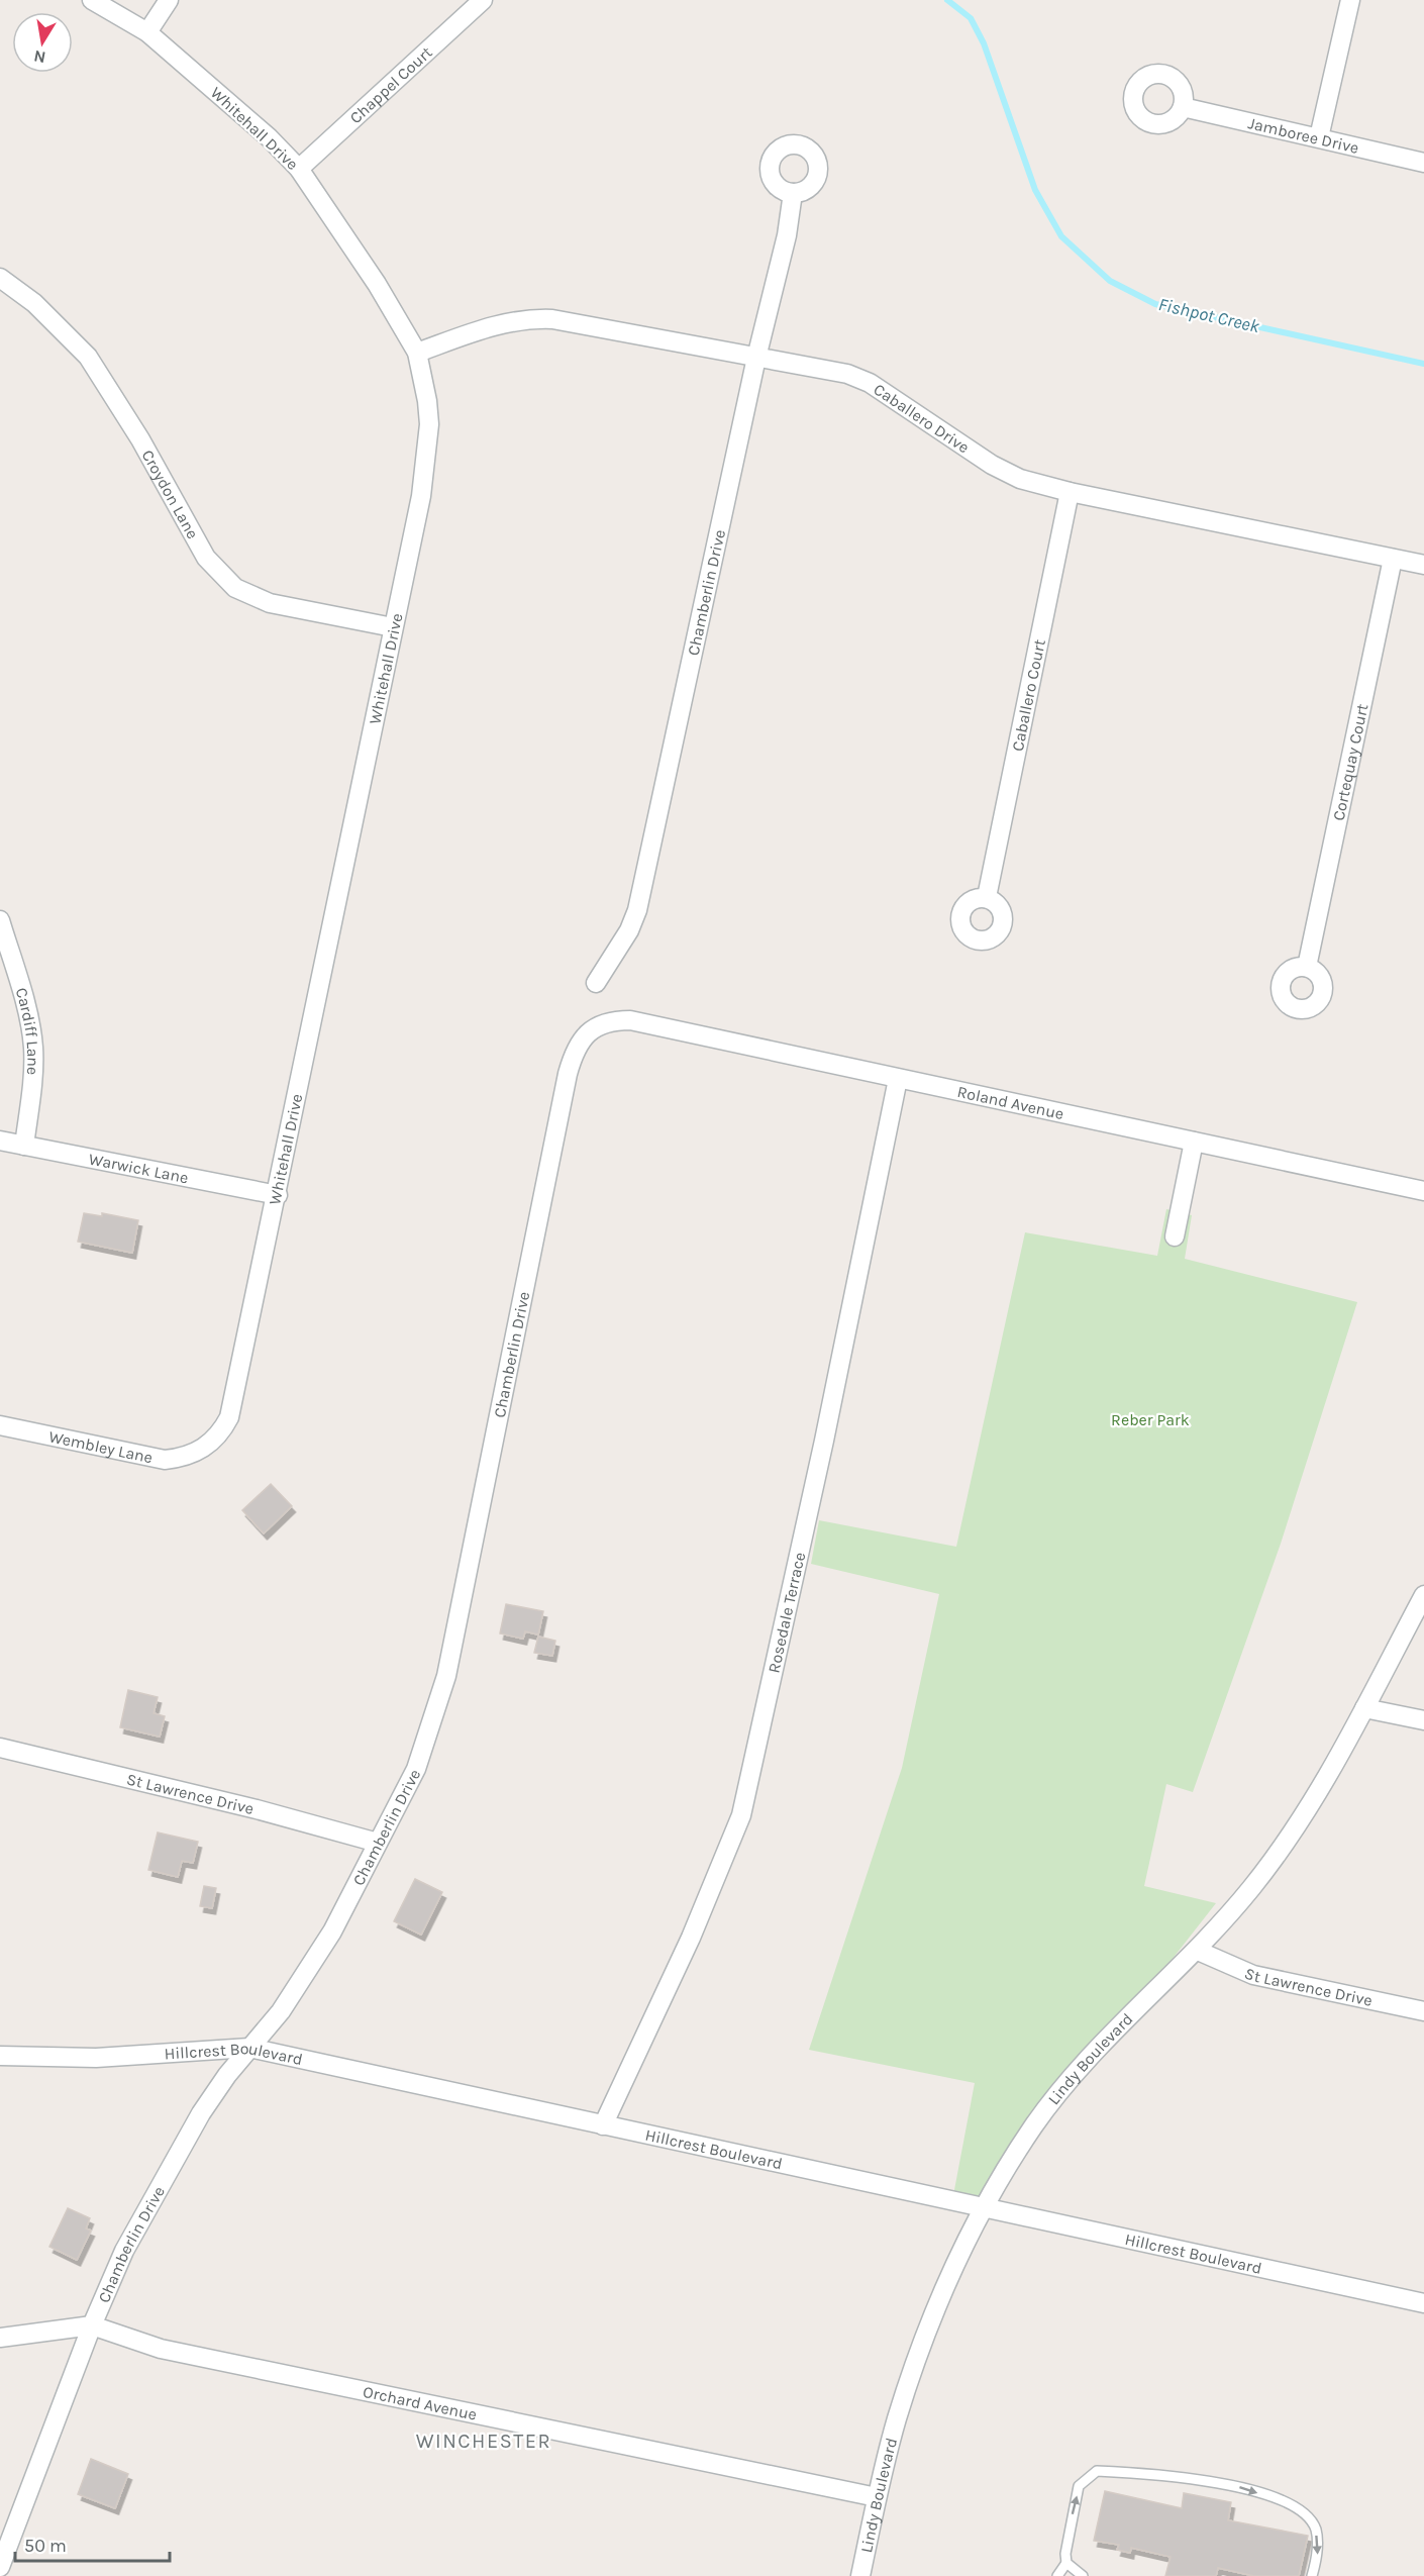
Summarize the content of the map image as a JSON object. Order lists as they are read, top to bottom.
{
  "streets": {
    "street": [
      "Chappel Court",
      "Whitehall Drive",
      "Jamboree Drive",
      "Caballero Drive",
      "Croydon Lane",
      "Chamberlin Drive",
      "Caballero Court",
      "Cortequay Court",
      "Cardiff Lane",
      "Roland Avenue",
      "Warwick Lane",
      "Wembley Lane",
      "Rosedale Terrace",
      "St Lawrence Drive",
      "Hillcrest Boulevard",
      "Lindy Boulevard",
      "Orchard Avenue"
    ]
  },
  "crossings": [
    ["Chappel Court", "Whitehall Drive"],
    ["Whitehall Drive", "Caballero Drive"],
    ["Whitehall Drive", "Croydon Lane"],
    ["Whitehall Drive", "Warwick Lane"],
    ["Whitehall Drive", "Wembley Lane"],
    ["Caballero Drive", "Chamberlin Drive"],
    ["Caballero Drive", "Caballero Court"],
    ["Caballero Drive", "Cortequay Court"],
    ["Chamberlin Drive", "Roland Avenue"],
    ["Chamberlin Drive", "St Lawrence Drive"],
    ["Chamberlin Drive", "Hillcrest Boulevard"],
    ["Chamberlin Drive", "Orchard Avenue"],
    ["Cardiff Lane", "Warwick Lane"],
    ["Roland Avenue", "Rosedale Terrace"],
    ["Rosedale Terrace", "Hillcrest Boulevard"],
    ["St Lawrence Drive", "Lindy Boulevard"],
    ["Hillcrest Boulevard", "Lindy Boulevard"],
    ["Lindy Boulevard", "Orchard Avenue"]
  ],
  "districts": ["WINCHESTER"],
  "water": ["Fishpot Creek"],
  "parks": ["Reber Park"],
  "scale_bar": "50 m",
  "north": "bottom"
}
